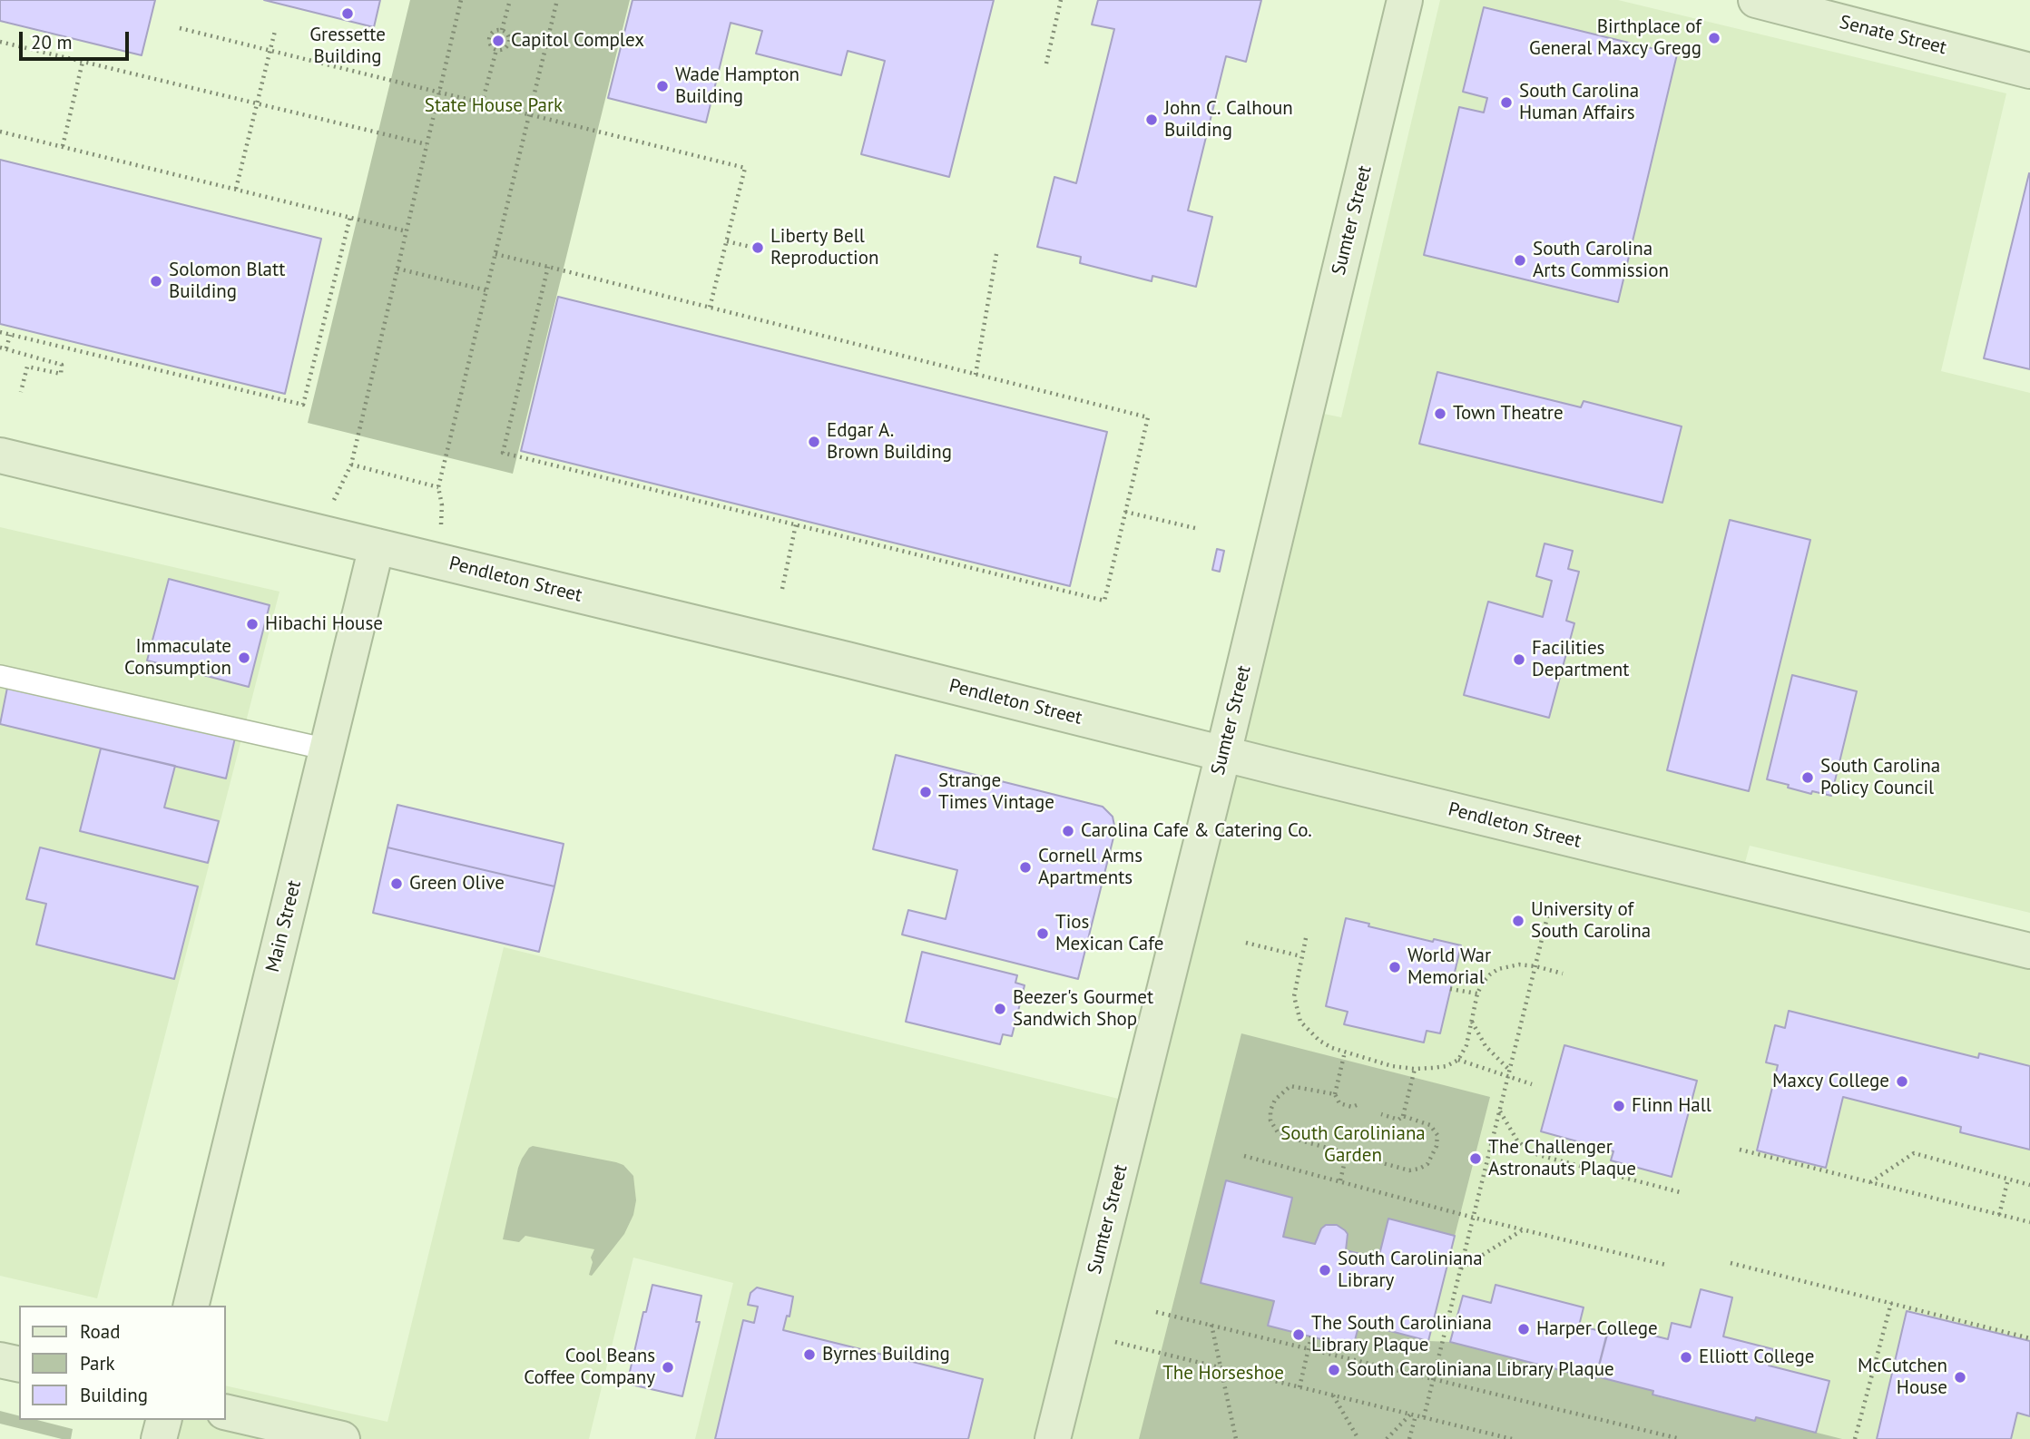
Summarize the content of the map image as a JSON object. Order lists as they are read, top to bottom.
{
  "streets": {
    "street": [
      "Senate Street",
      "Sumter Street",
      "Pendleton Street",
      "Main Street"
    ]
  },
  "crossings": [
    ["Sumter Street", "Pendleton Street"],
    ["Pendleton Street", "Main Street"]
  ],
  "parks": ["State House Park", "South Caroliniana Garden", "The Horseshoe"],
  "places": [
    "Gressette Building",
    "Birthplace of General Maxcy Gregg",
    "Capitol Complex",
    "Wade Hampton Building",
    "South Carolina Human Affairs",
    "John C. Calhoun Building",
    "Liberty Bell Reproduction",
    "South Carolina Arts Commission",
    "Solomon Blatt Building",
    "Town Theatre",
    "Edgar A. Brown Building",
    "Hibachi House",
    "Immaculate Consumption",
    "Facilities Department",
    "South Carolina Policy Council",
    "Strange Times Vintage",
    "Carolina Cafe & Catering Co.",
    "Cornell Arms Apartments",
    "Green Olive",
    "University of South Carolina",
    "Tios Mexican Cafe",
    "World War Memorial",
    "Beezer's Gourmet Sandwich Shop",
    "Maxcy College",
    "Flinn Hall",
    "The Challenger Astronauts Plaque",
    "South Caroliniana Library",
    "Harper College",
    "The South Caroliniana Library Plaque",
    "Byrnes Building",
    "Elliott College",
    "Cool Beans Coffee Company",
    "South Caroliniana Library Plaque",
    "McCutchen House"
  ],
  "legend": ["Road", "Park", "Building"],
  "scale_bar": "20 m"
}
